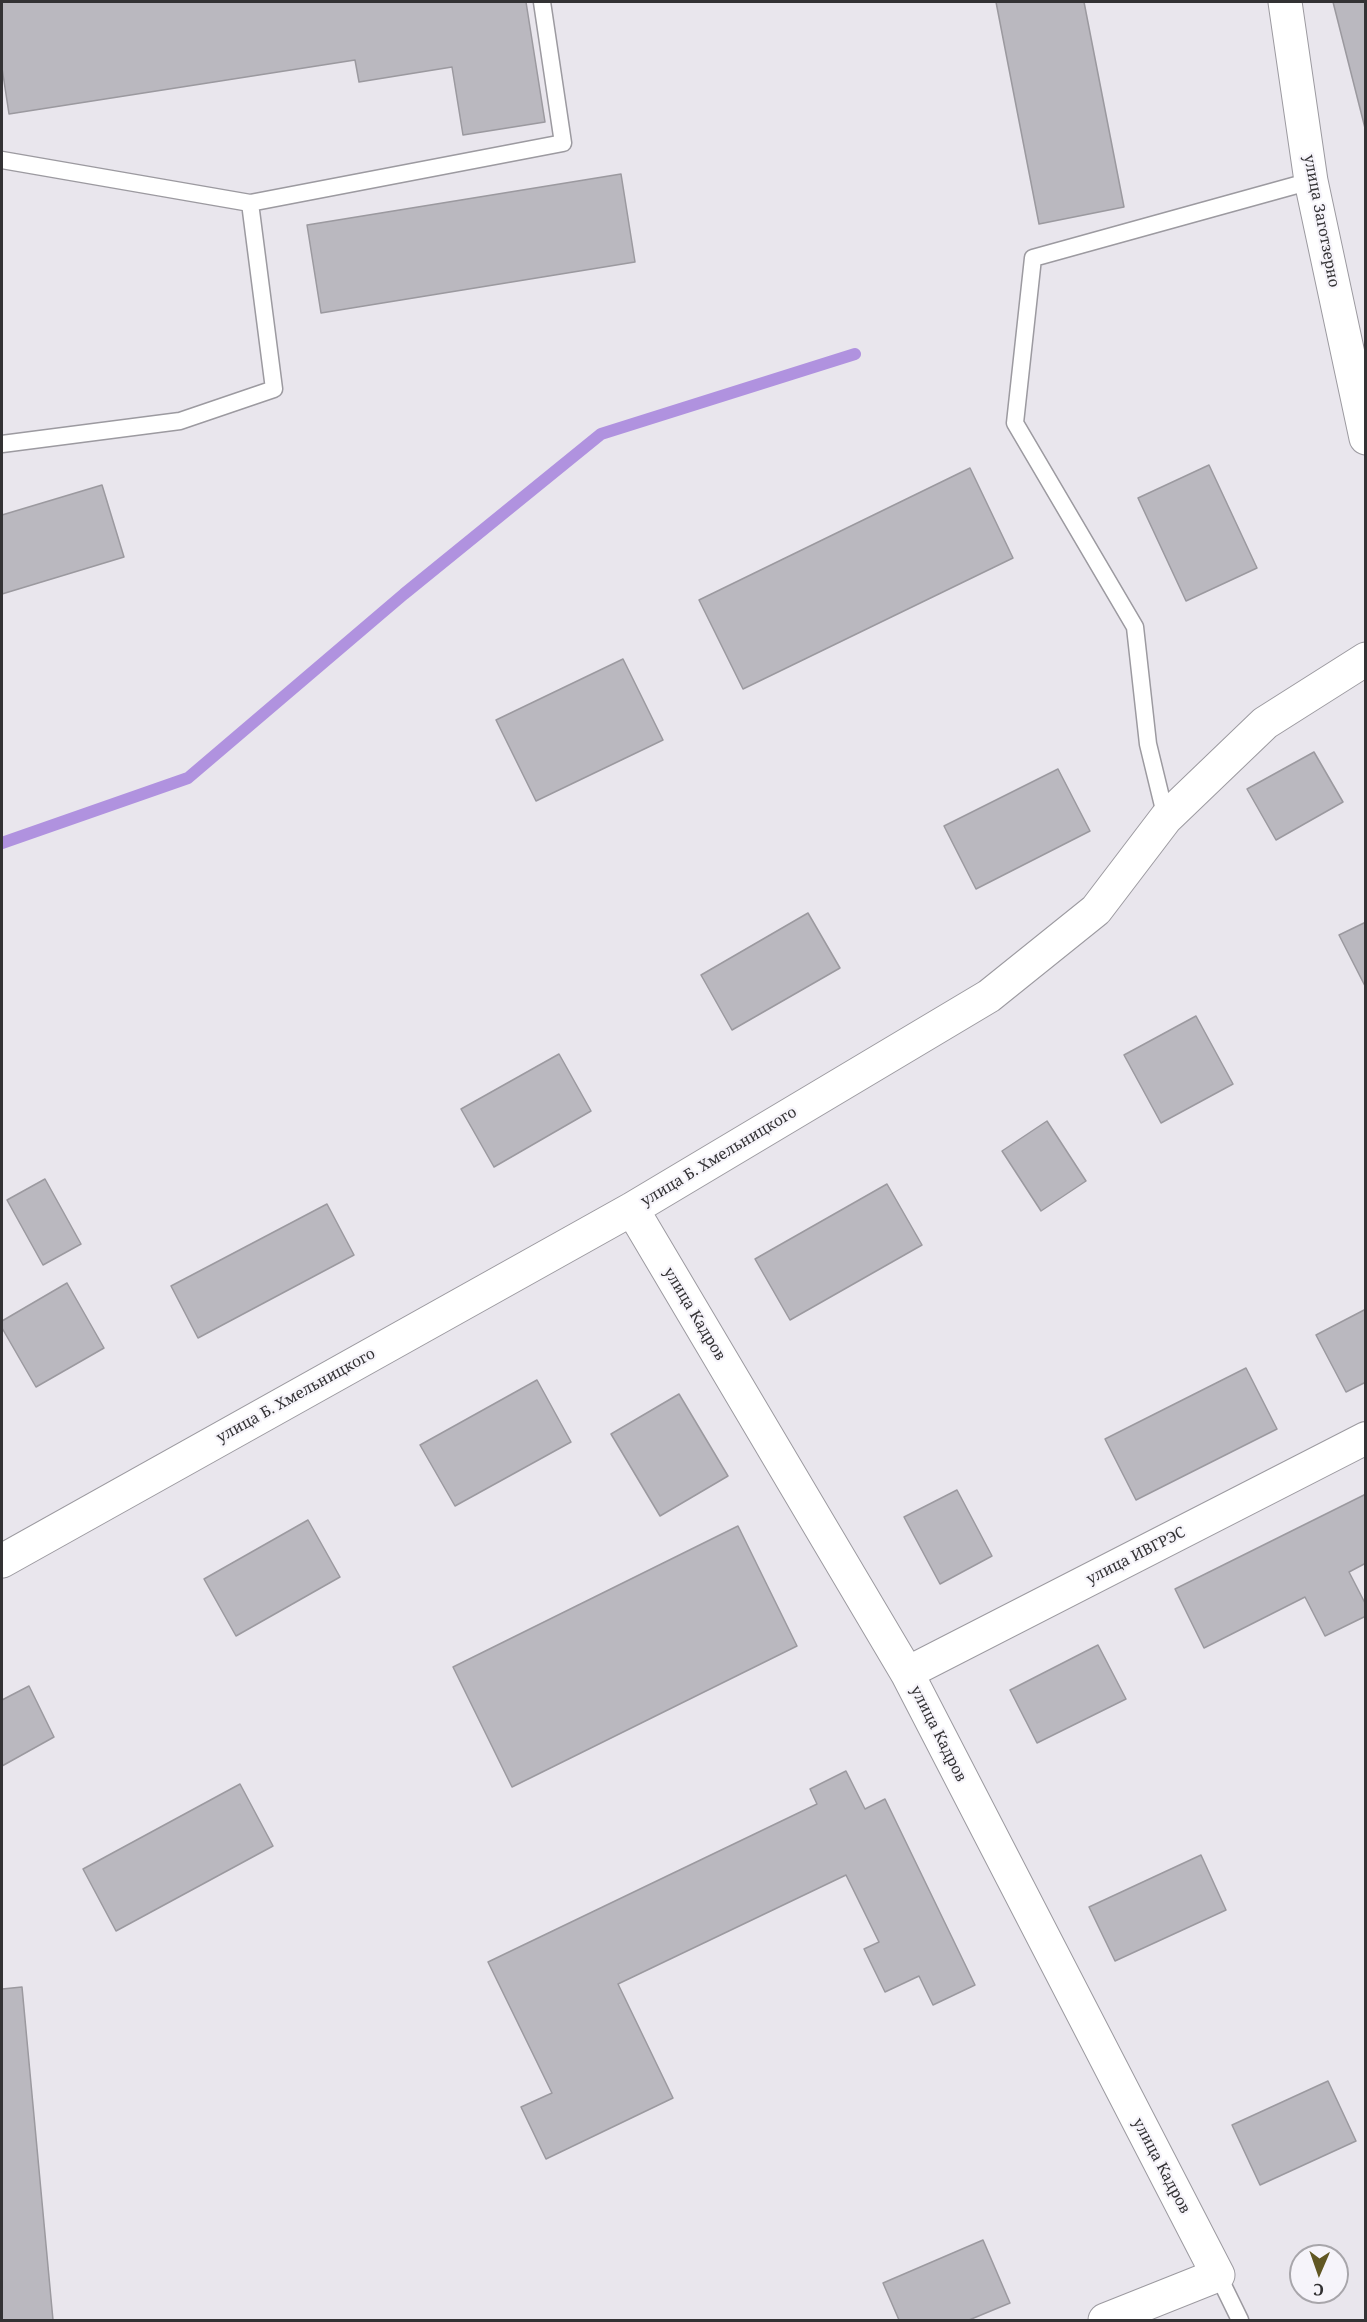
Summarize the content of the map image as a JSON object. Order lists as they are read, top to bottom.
{
  "streets": {
    "street": [
      "улица Заготзерно",
      "улица Б. Хмельницкого",
      "улица Кадров",
      "улица ИВГРЭС"
    ]
  },
  "crossings": [
    ["улица Б. Хмельницкого", "улица Кадров"],
    ["улица Кадров", "улица ИВГРЭС"]
  ],
  "north": "bottom"
}
